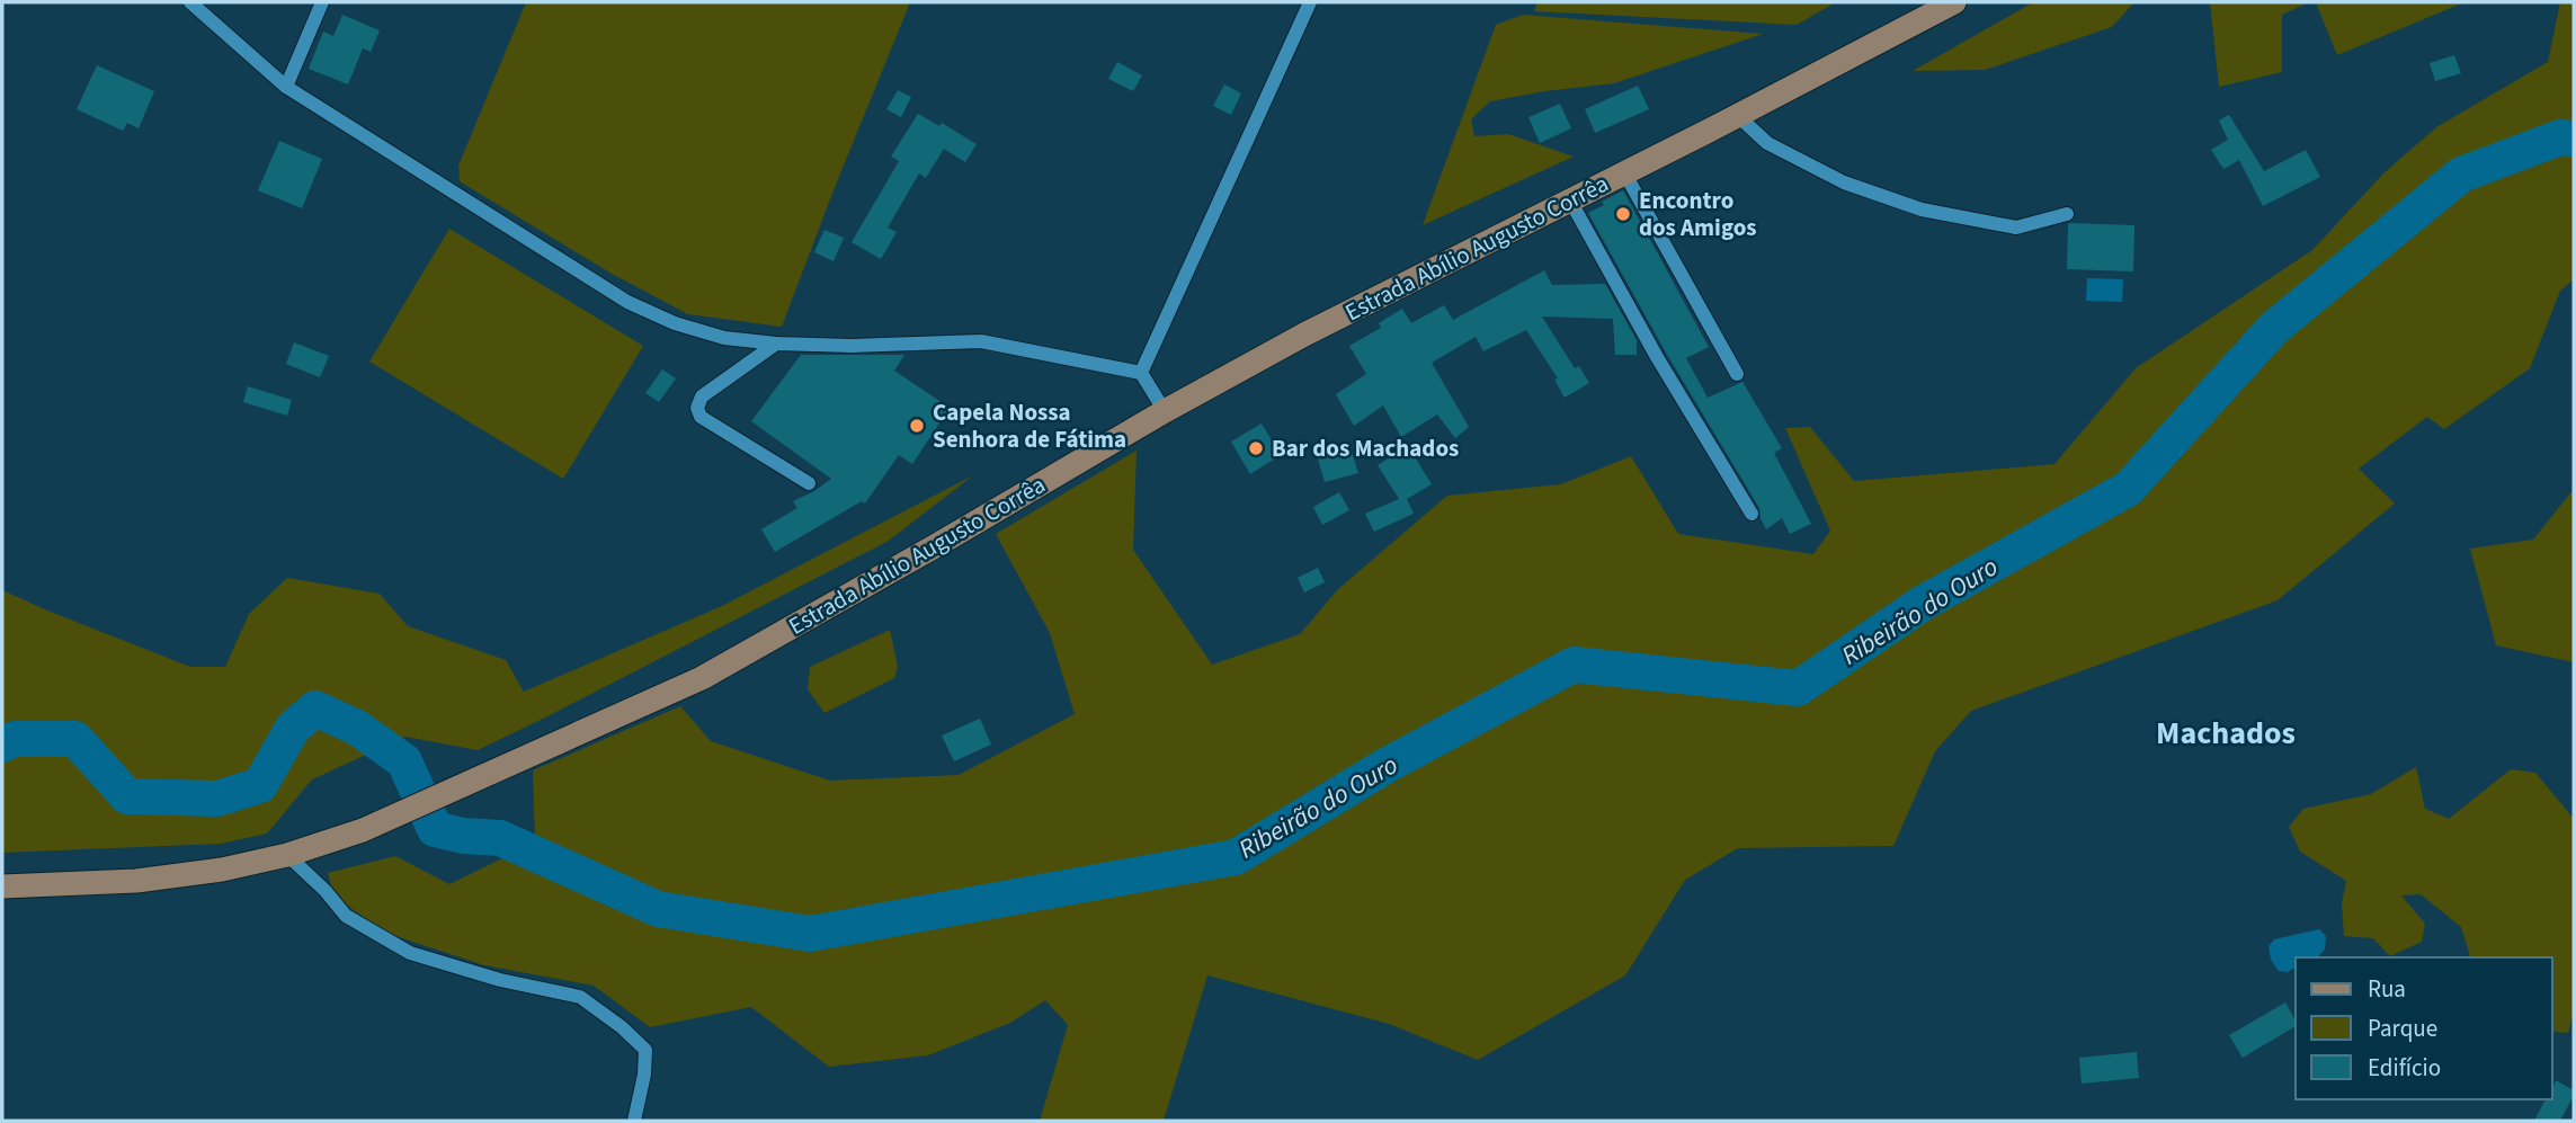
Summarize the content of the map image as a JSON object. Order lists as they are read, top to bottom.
{
  "streets": {
    "main road": ["Estrada Abílio Augusto Corrêa"]
  },
  "districts": ["Machados"],
  "water": ["Ribeirão do Ouro"],
  "places": ["Encontro dos Amigos", "Capela Nossa Senhora de Fátima", "Bar dos Machados"],
  "legend": ["Rua", "Parque", "Edifício"]
}
